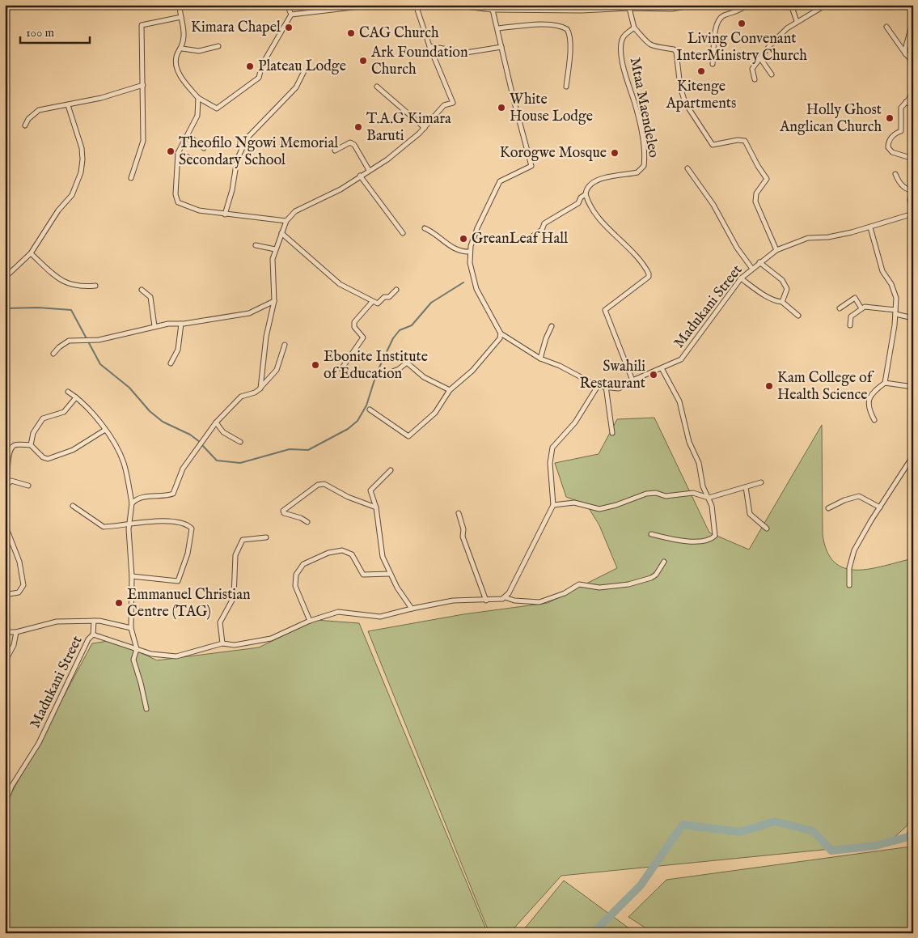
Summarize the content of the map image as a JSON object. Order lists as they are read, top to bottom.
{
  "streets": {
    "street": ["Mtaa Maendeleo", "Madukani Street"]
  },
  "places": [
    "Living Convenant InterMinistry Church",
    "Kimara Chapel",
    "CAG Church",
    "Ark Foundation Church",
    "Plateau Lodge",
    "Kitenge Apartments",
    "White House Lodge",
    "Holly Ghost Anglican Church",
    "T.A.G Kimara Baruti",
    "Theofilo Ngowi Memorial Secondary School",
    "Korogwe Mosque",
    "GreanLeaf Hall",
    "Ebonite Institute of Education",
    "Swahili Restaurant",
    "Kam College of Health Science",
    "Emmanuel Christian Centre (TAG)"
  ],
  "scale_bar": "100 m"
}
